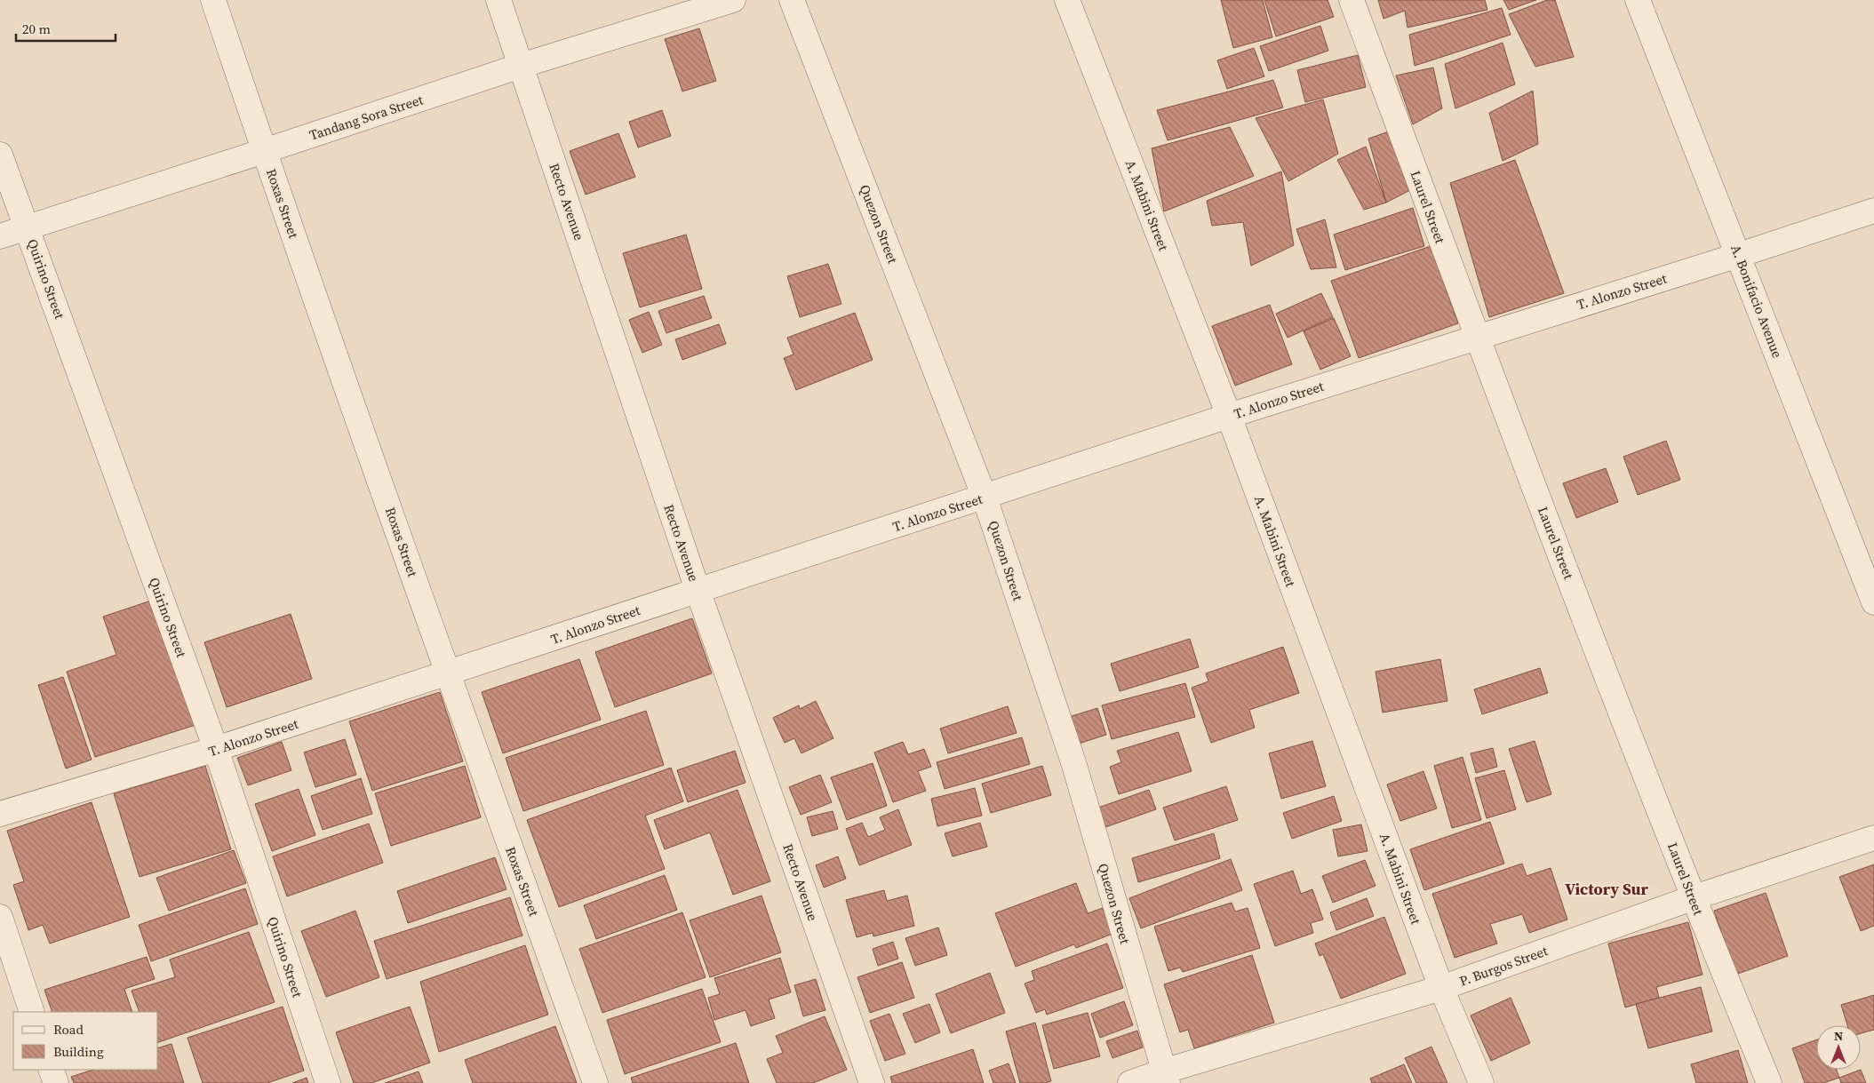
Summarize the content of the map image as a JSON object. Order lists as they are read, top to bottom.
{
  "streets": {
    "street": [
      "Tandang Sora Street",
      "Recto Avenue",
      "Roxas Street",
      "A. Mabini Street",
      "Laurel Street",
      "Quezon Street",
      "Quirino Street",
      "T. Alonzo Street",
      "A. Bonifacio Avenue",
      "P. Burgos Street"
    ]
  },
  "crossings": [
    ["Tandang Sora Street", "Recto Avenue"],
    ["Tandang Sora Street", "Roxas Street"],
    ["Tandang Sora Street", "Quirino Street"],
    ["Recto Avenue", "T. Alonzo Street"],
    ["Roxas Street", "T. Alonzo Street"],
    ["A. Mabini Street", "T. Alonzo Street"],
    ["A. Mabini Street", "P. Burgos Street"],
    ["Laurel Street", "T. Alonzo Street"],
    ["Laurel Street", "P. Burgos Street"],
    ["Quezon Street", "T. Alonzo Street"],
    ["Quezon Street", "P. Burgos Street"],
    ["Quirino Street", "T. Alonzo Street"],
    ["T. Alonzo Street", "A. Bonifacio Avenue"]
  ],
  "districts": ["Victory Sur"],
  "legend": ["Road", "Building"],
  "scale_bar": "20 m",
  "north": "top"
}
